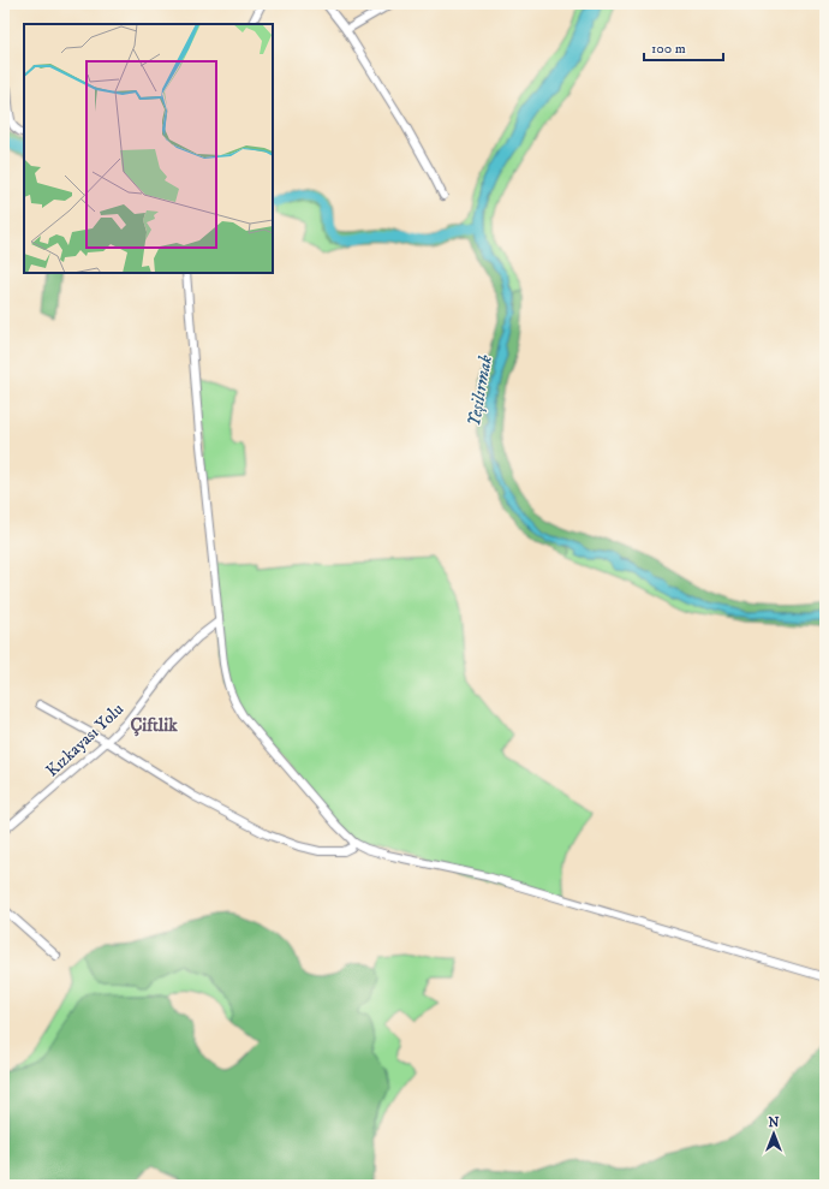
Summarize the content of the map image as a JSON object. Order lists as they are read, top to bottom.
{
  "streets": {
    "street": ["Kızkayası Yolu"]
  },
  "districts": ["Çiftlik"],
  "water": ["Yeşilırmak"],
  "scale_bar": "100 m",
  "north": "top"
}
